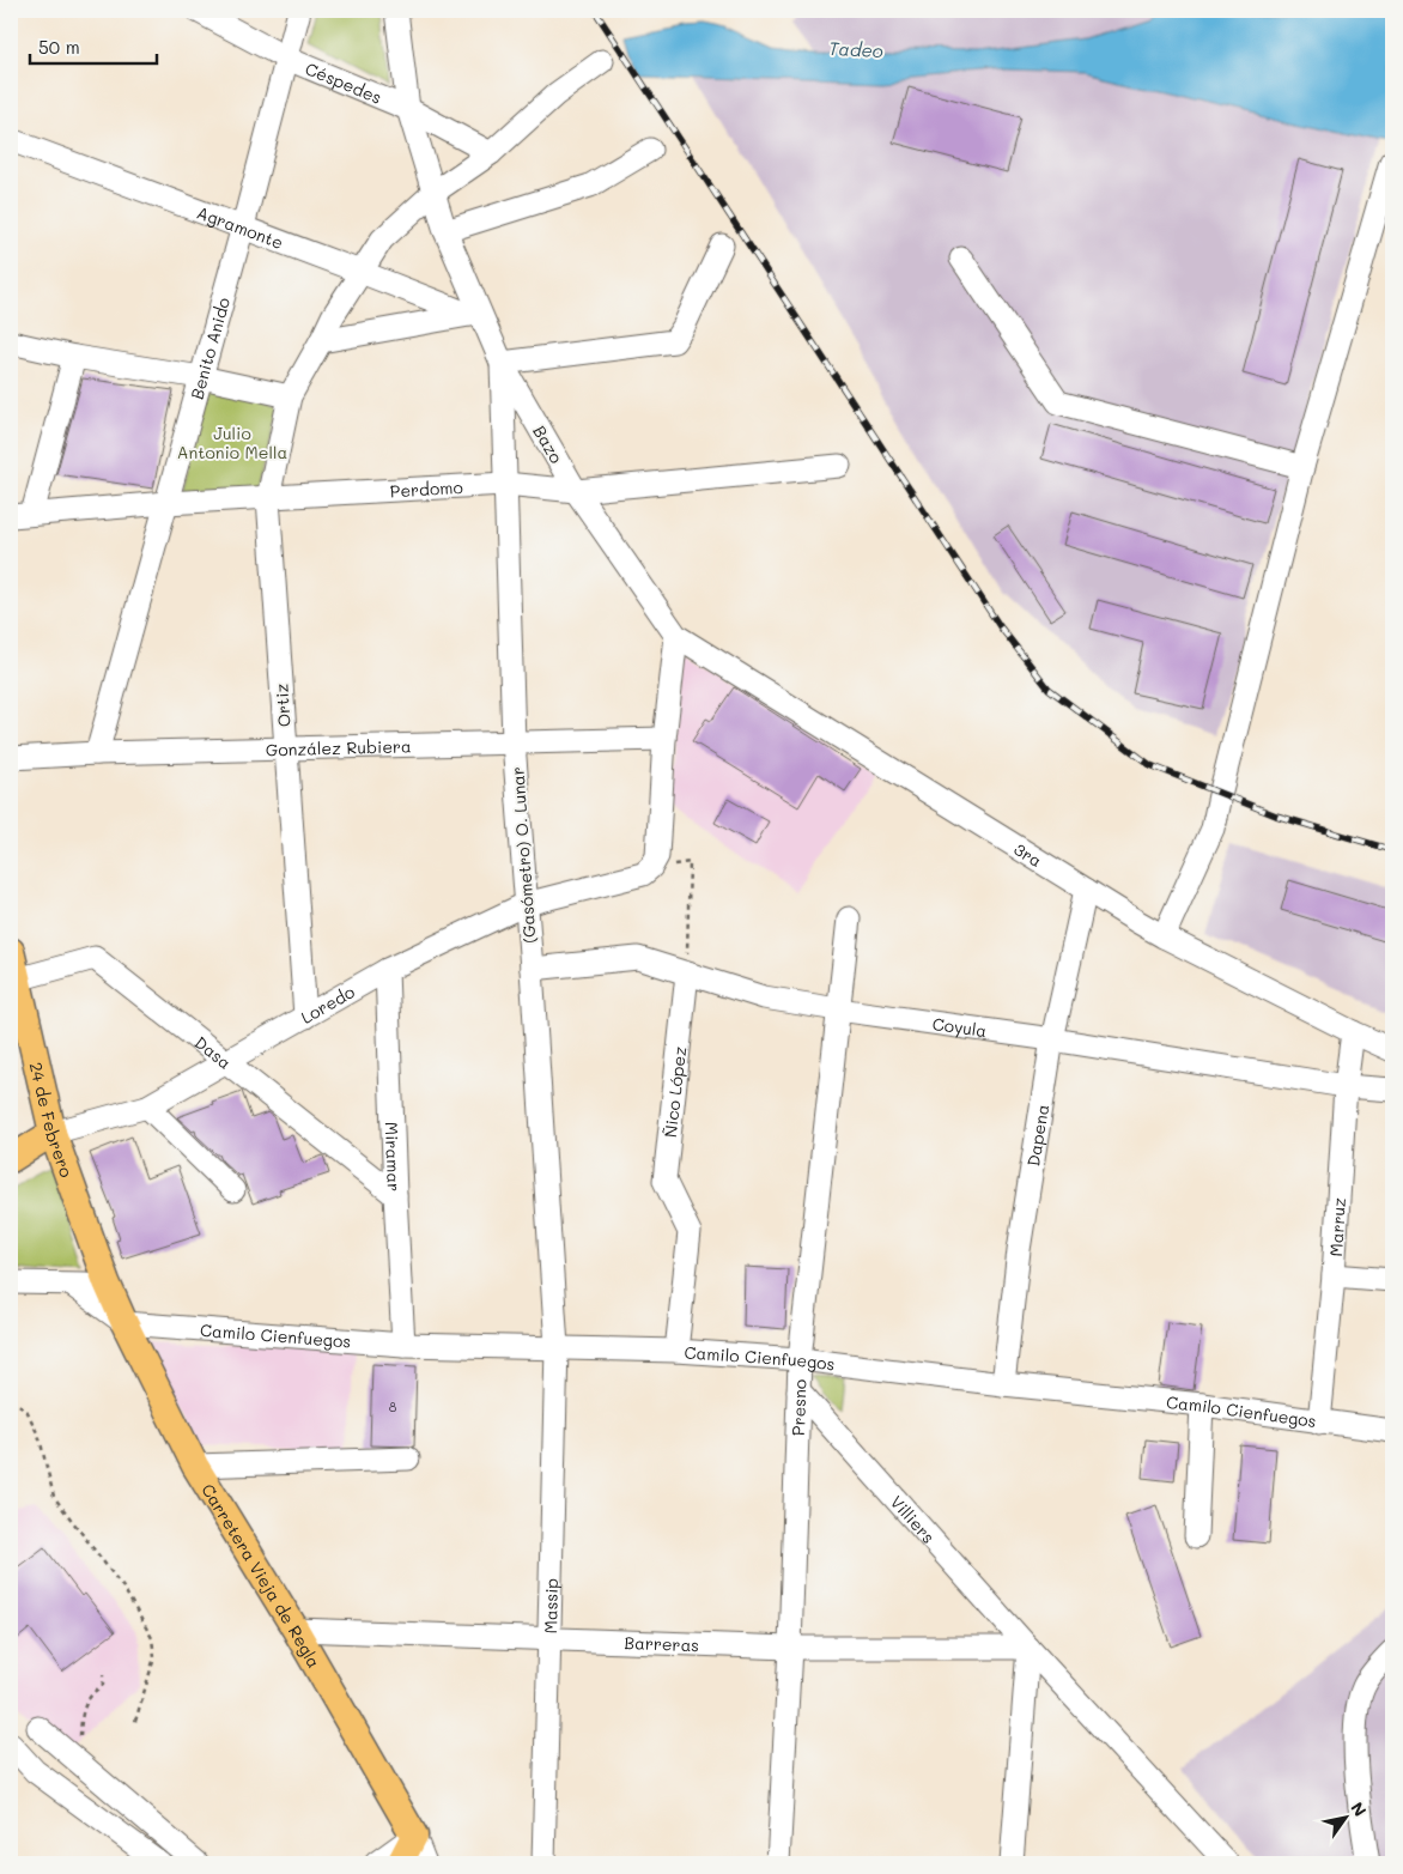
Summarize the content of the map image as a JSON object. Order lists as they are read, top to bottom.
{
  "streets": {
    "main road": ["Loredo", "24 de Febrero", "Carretera Vieja de Regla"],
    "street": [
      "Céspedes",
      "Agramonte",
      "Benito Anido",
      "Bazo",
      "Perdomo",
      "Ortiz",
      "González Rubiera",
      "3ra",
      "(Gasómetro) O. Lunar",
      "Coyula",
      "Dasa",
      "Ñico López",
      "Dapena",
      "Miramar",
      "Marruz",
      "Camilo Cienfuegos",
      "Presno",
      "Villiers",
      "Massip",
      "Barreras"
    ]
  },
  "crossings": [
    ["Céspedes", "Benito Anido"],
    ["Céspedes", "Bazo"],
    ["Céspedes", "Ortiz"],
    ["Agramonte", "Benito Anido"],
    ["Agramonte", "Bazo"],
    ["Agramonte", "Ortiz"],
    ["Benito Anido", "Perdomo"],
    ["Benito Anido", "González Rubiera"],
    ["Bazo", "Perdomo"],
    ["Bazo", "Ortiz"],
    ["Bazo", "3ra"],
    ["Bazo", "(Gasómetro) O. Lunar"],
    ["Perdomo", "Ortiz"],
    ["Perdomo", "(Gasómetro) O. Lunar"],
    ["Ortiz", "González Rubiera"],
    ["Ortiz", "Loredo"],
    ["González Rubiera", "(Gasómetro) O. Lunar"],
    ["3ra", "Dapena"],
    ["3ra", "Marruz"],
    ["(Gasómetro) O. Lunar", "Loredo"],
    ["(Gasómetro) O. Lunar", "Coyula"],
    ["(Gasómetro) O. Lunar", "Camilo Cienfuegos"],
    ["(Gasómetro) O. Lunar", "Massip"],
    ["Loredo", "Dasa"],
    ["Loredo", "24 de Febrero"],
    ["Loredo", "Miramar"],
    ["Coyula", "Ñico López"],
    ["Coyula", "Dapena"],
    ["Coyula", "Marruz"],
    ["Coyula", "Presno"],
    ["Dasa", "24 de Febrero"],
    ["Dasa", "Miramar"],
    ["Ñico López", "Camilo Cienfuegos"],
    ["24 de Febrero", "Carretera Vieja de Regla"],
    ["Dapena", "Camilo Cienfuegos"],
    ["Miramar", "Camilo Cienfuegos"],
    ["Marruz", "Camilo Cienfuegos"],
    ["Camilo Cienfuegos", "Presno"],
    ["Camilo Cienfuegos", "Carretera Vieja de Regla"],
    ["Camilo Cienfuegos", "Massip"],
    ["Presno", "Villiers"],
    ["Presno", "Barreras"],
    ["Villiers", "Barreras"],
    ["Carretera Vieja de Regla", "Barreras"],
    ["Massip", "Barreras"]
  ],
  "water": ["Tadeo"],
  "parks": ["Julio Antonio Mella"],
  "house_numbers": ["8"],
  "scale_bar": "50 m",
  "north": "top right"
}
